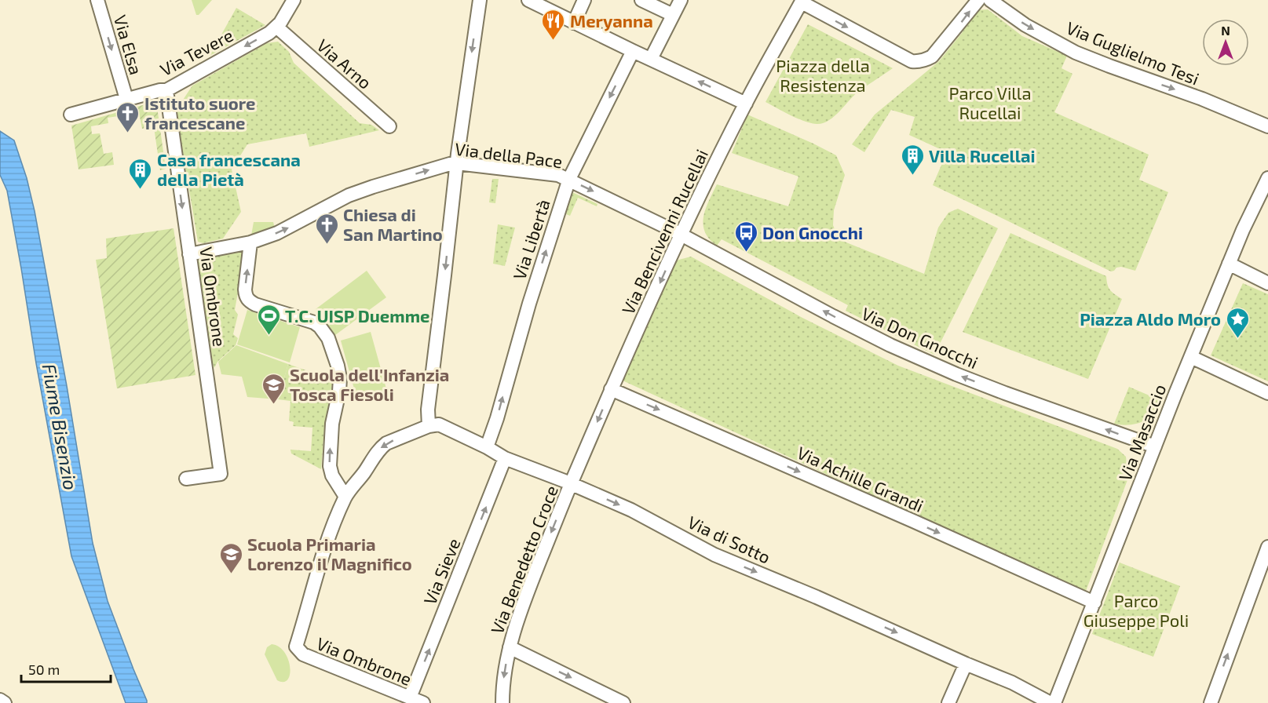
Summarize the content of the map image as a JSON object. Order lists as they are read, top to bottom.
{
  "streets": {
    "street": [
      "Via Elsa",
      "Via Tevere",
      "Via Guglielmo Tesi",
      "Via Arno",
      "Via della Pace",
      "Via Bencivenni Rucellai",
      "Via Libertà",
      "Via Ombrone",
      "Via Don Gnocchi",
      "Via Masaccio",
      "Via Achille Grandi",
      "Via di Sotto",
      "Via Benedetto Croce",
      "Via Sieve"
    ]
  },
  "crossings": [
    ["Via Elsa", "Via Tevere"],
    ["Via Tevere", "Via Arno"],
    ["Via Tevere", "Via Ombrone"],
    ["Via della Pace", "Via Bencivenni Rucellai"],
    ["Via della Pace", "Via Libertà"],
    ["Via della Pace", "Via Ombrone"],
    ["Via della Pace", "Via Don Gnocchi"],
    ["Via Bencivenni Rucellai", "Via Don Gnocchi"],
    ["Via Bencivenni Rucellai", "Via Achille Grandi"],
    ["Via Bencivenni Rucellai", "Via di Sotto"],
    ["Via Bencivenni Rucellai", "Via Benedetto Croce"],
    ["Via Libertà", "Via di Sotto"],
    ["Via Ombrone", "Via Sieve"],
    ["Via Don Gnocchi", "Via Masaccio"],
    ["Via Masaccio", "Via Achille Grandi"],
    ["Via di Sotto", "Via Benedetto Croce"],
    ["Via di Sotto", "Via Sieve"]
  ],
  "one_way": [
    "Via Elsa",
    "Via Tevere",
    "Via Guglielmo Tesi",
    "Via della Pace",
    "Via Bencivenni Rucellai",
    "Via Don Gnocchi",
    "Via Achille Grandi",
    "Via di Sotto",
    "Via Benedetto Croce",
    "Via Sieve"
  ],
  "water": ["Fiume Bisenzio"],
  "parks": ["Piazza della Resistenza", "Parco Villa Rucellai", "Parco Giuseppe Poli"],
  "places": {
    "restaurant": ["Meryanna"],
    "church": ["Istituto suore francescane", "Chiesa di San Martino"],
    "building": ["Villa Rucellai", "Casa francescana della Pietà"],
    "bus stop": ["Don Gnocchi"],
    "sports": ["T.C. UISP Duemme"],
    "place": ["Piazza Aldo Moro"],
    "school or university": ["Scuola dell'Infanzia Tosca Fiesoli", "Scuola Primaria Lorenzo il Magnifico"]
  },
  "scale_bar": "50 m",
  "north": "top"
}
